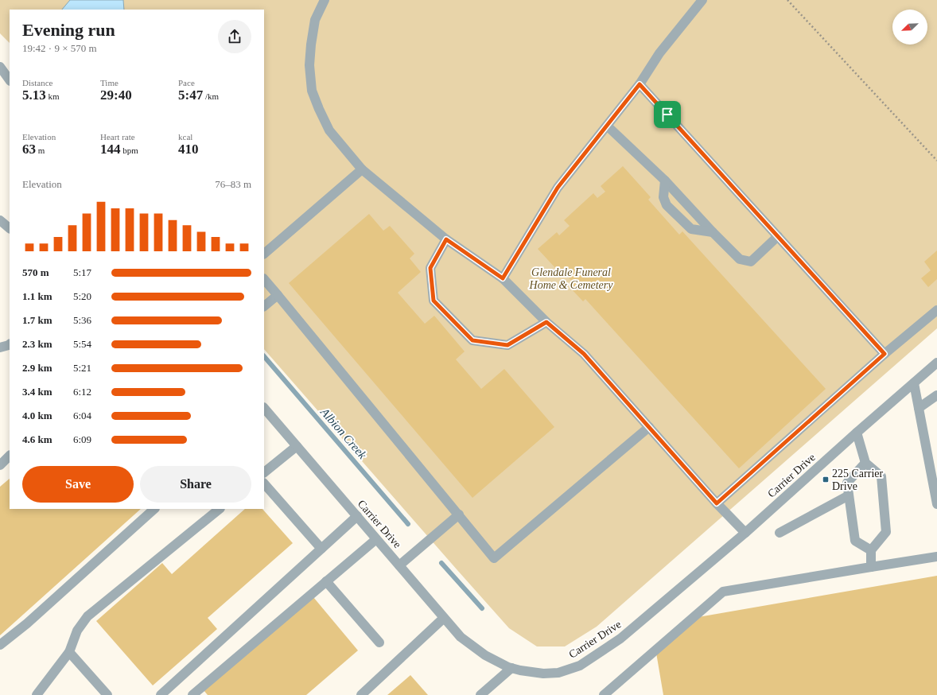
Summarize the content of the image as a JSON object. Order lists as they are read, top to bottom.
{
  "streets": {
    "street": ["Carrier Drive"]
  },
  "water": ["Albion Creek"],
  "parks": ["Glendale Funeral Home & Cemetery"],
  "places": {
    "transit": ["225 Carrier Drive"]
  },
  "north": "bottom left",
  "page": {
    "heading": ["Evening run", "19:42 · 9 × 570 m"],
    "stats": [
      ["Distance", "5.13 km"],
      ["Time", "29:40"],
      ["Pace", "5:47 /km"],
      ["Elevation", "63 m"],
      ["Heart rate", "144 bpm"],
      ["kcal", "410"]
    ],
    "chart": ["Elevation", "76–83 m"],
    "list": [
      {
        "name": "570 m",
        "note": "5:17"
      },
      {
        "name": "1.1 km",
        "note": "5:20"
      },
      {
        "name": "1.7 km",
        "note": "5:36"
      },
      {
        "name": "2.3 km",
        "note": "5:54"
      },
      {
        "name": "2.9 km",
        "note": "5:21"
      },
      {
        "name": "3.4 km",
        "note": "6:12"
      },
      {
        "name": "4.0 km",
        "note": "6:04"
      },
      {
        "name": "4.6 km",
        "note": "6:09"
      }
    ],
    "buttons": ["Save", "Share"]
  }
}
